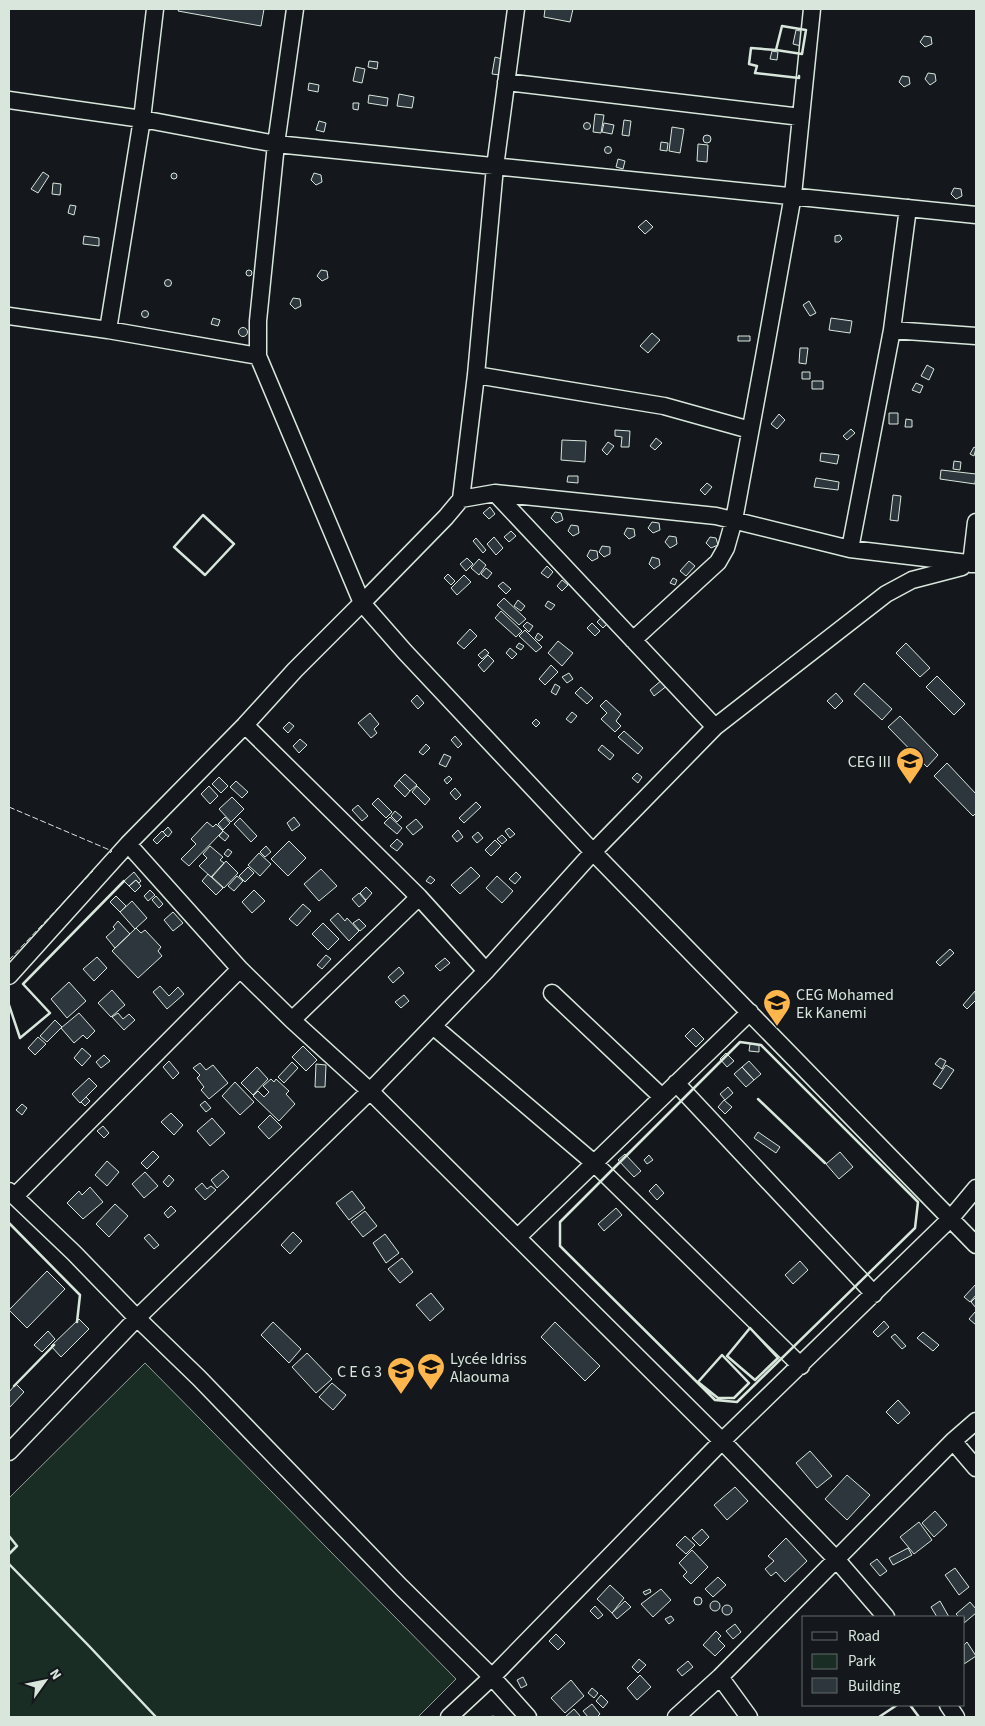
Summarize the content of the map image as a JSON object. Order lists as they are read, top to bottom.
{
  "places": {
    "school or university": [
      "CEG III",
      "CEG Mohamed Ek Kanemi",
      "Lycée Idriss Alaouma",
      "C E G 3"
    ]
  },
  "legend": ["Road", "Park", "Building"],
  "north": "top right"
}
